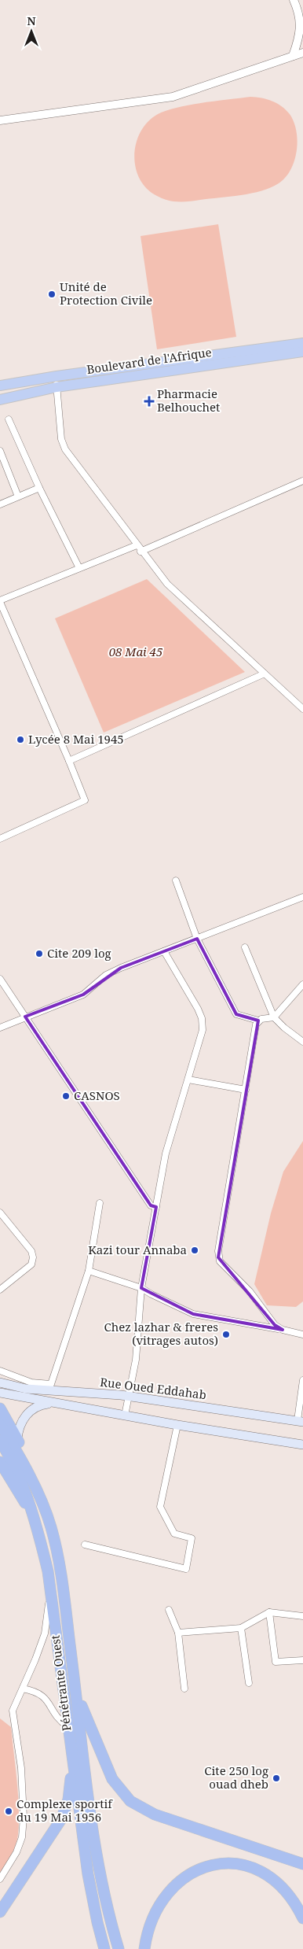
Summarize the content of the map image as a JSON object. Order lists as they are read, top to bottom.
{
  "streets": {
    "highway": ["Pénétrante Ouest"],
    "main road": ["Boulevard de l'Afrique", "Rue Oued Eddahab"]
  },
  "parks": ["08 Mai 45"],
  "places": {
    "other": [
      "Unité de Protection Civile",
      "Lycée 8 Mai 1945",
      "Cite 209 log",
      "CASNOS",
      "Kazi tour Annaba",
      "Chez lazhar & freres (vitrages autos)",
      "Cite 250 log ouad dheb",
      "Complexe sportif du 19 Mai 1956"
    ],
    "health": ["Pharmacie Belhouchet"]
  },
  "north": "top"
}
